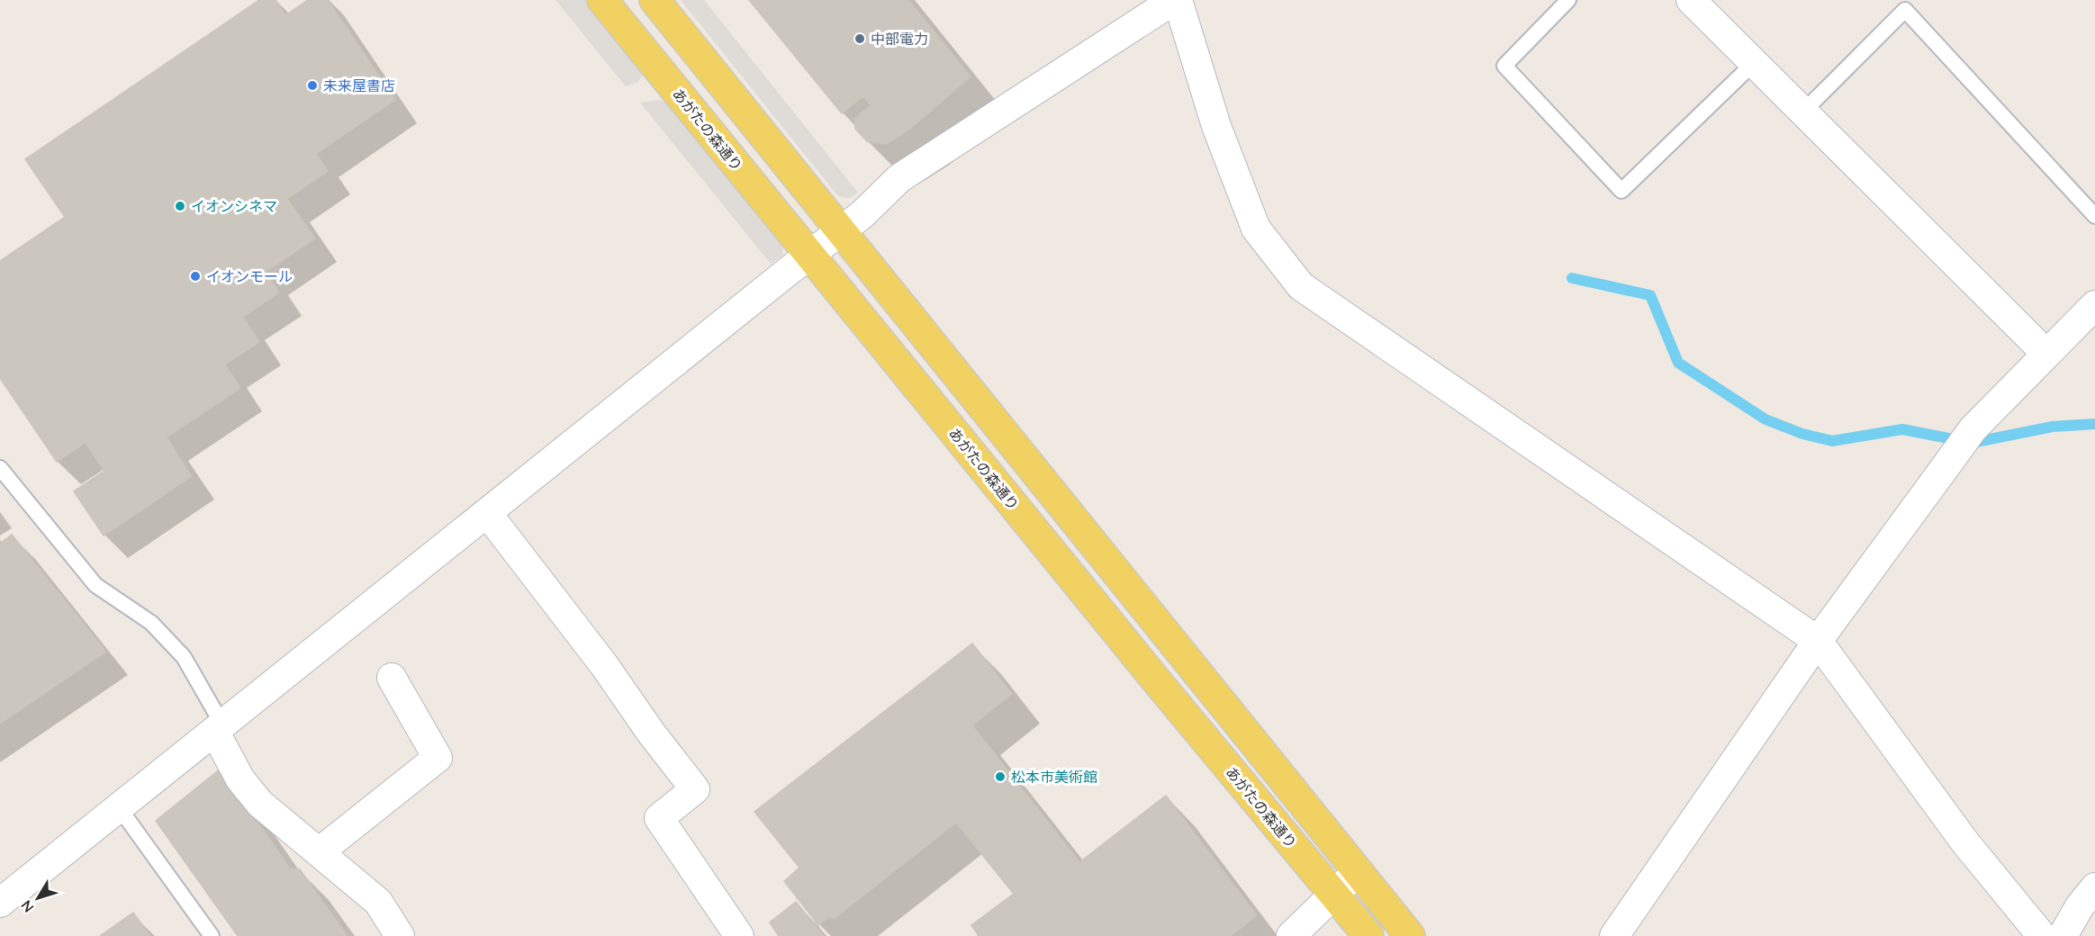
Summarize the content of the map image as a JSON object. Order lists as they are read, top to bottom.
{
  "streets": {
    "main road": ["あがたの森通り"]
  },
  "places": [
    "中部電力",
    "未来屋書店",
    "イオンシネマ",
    "イオンモール",
    "松本市美術館"
  ],
  "north": "bottom left"
}
